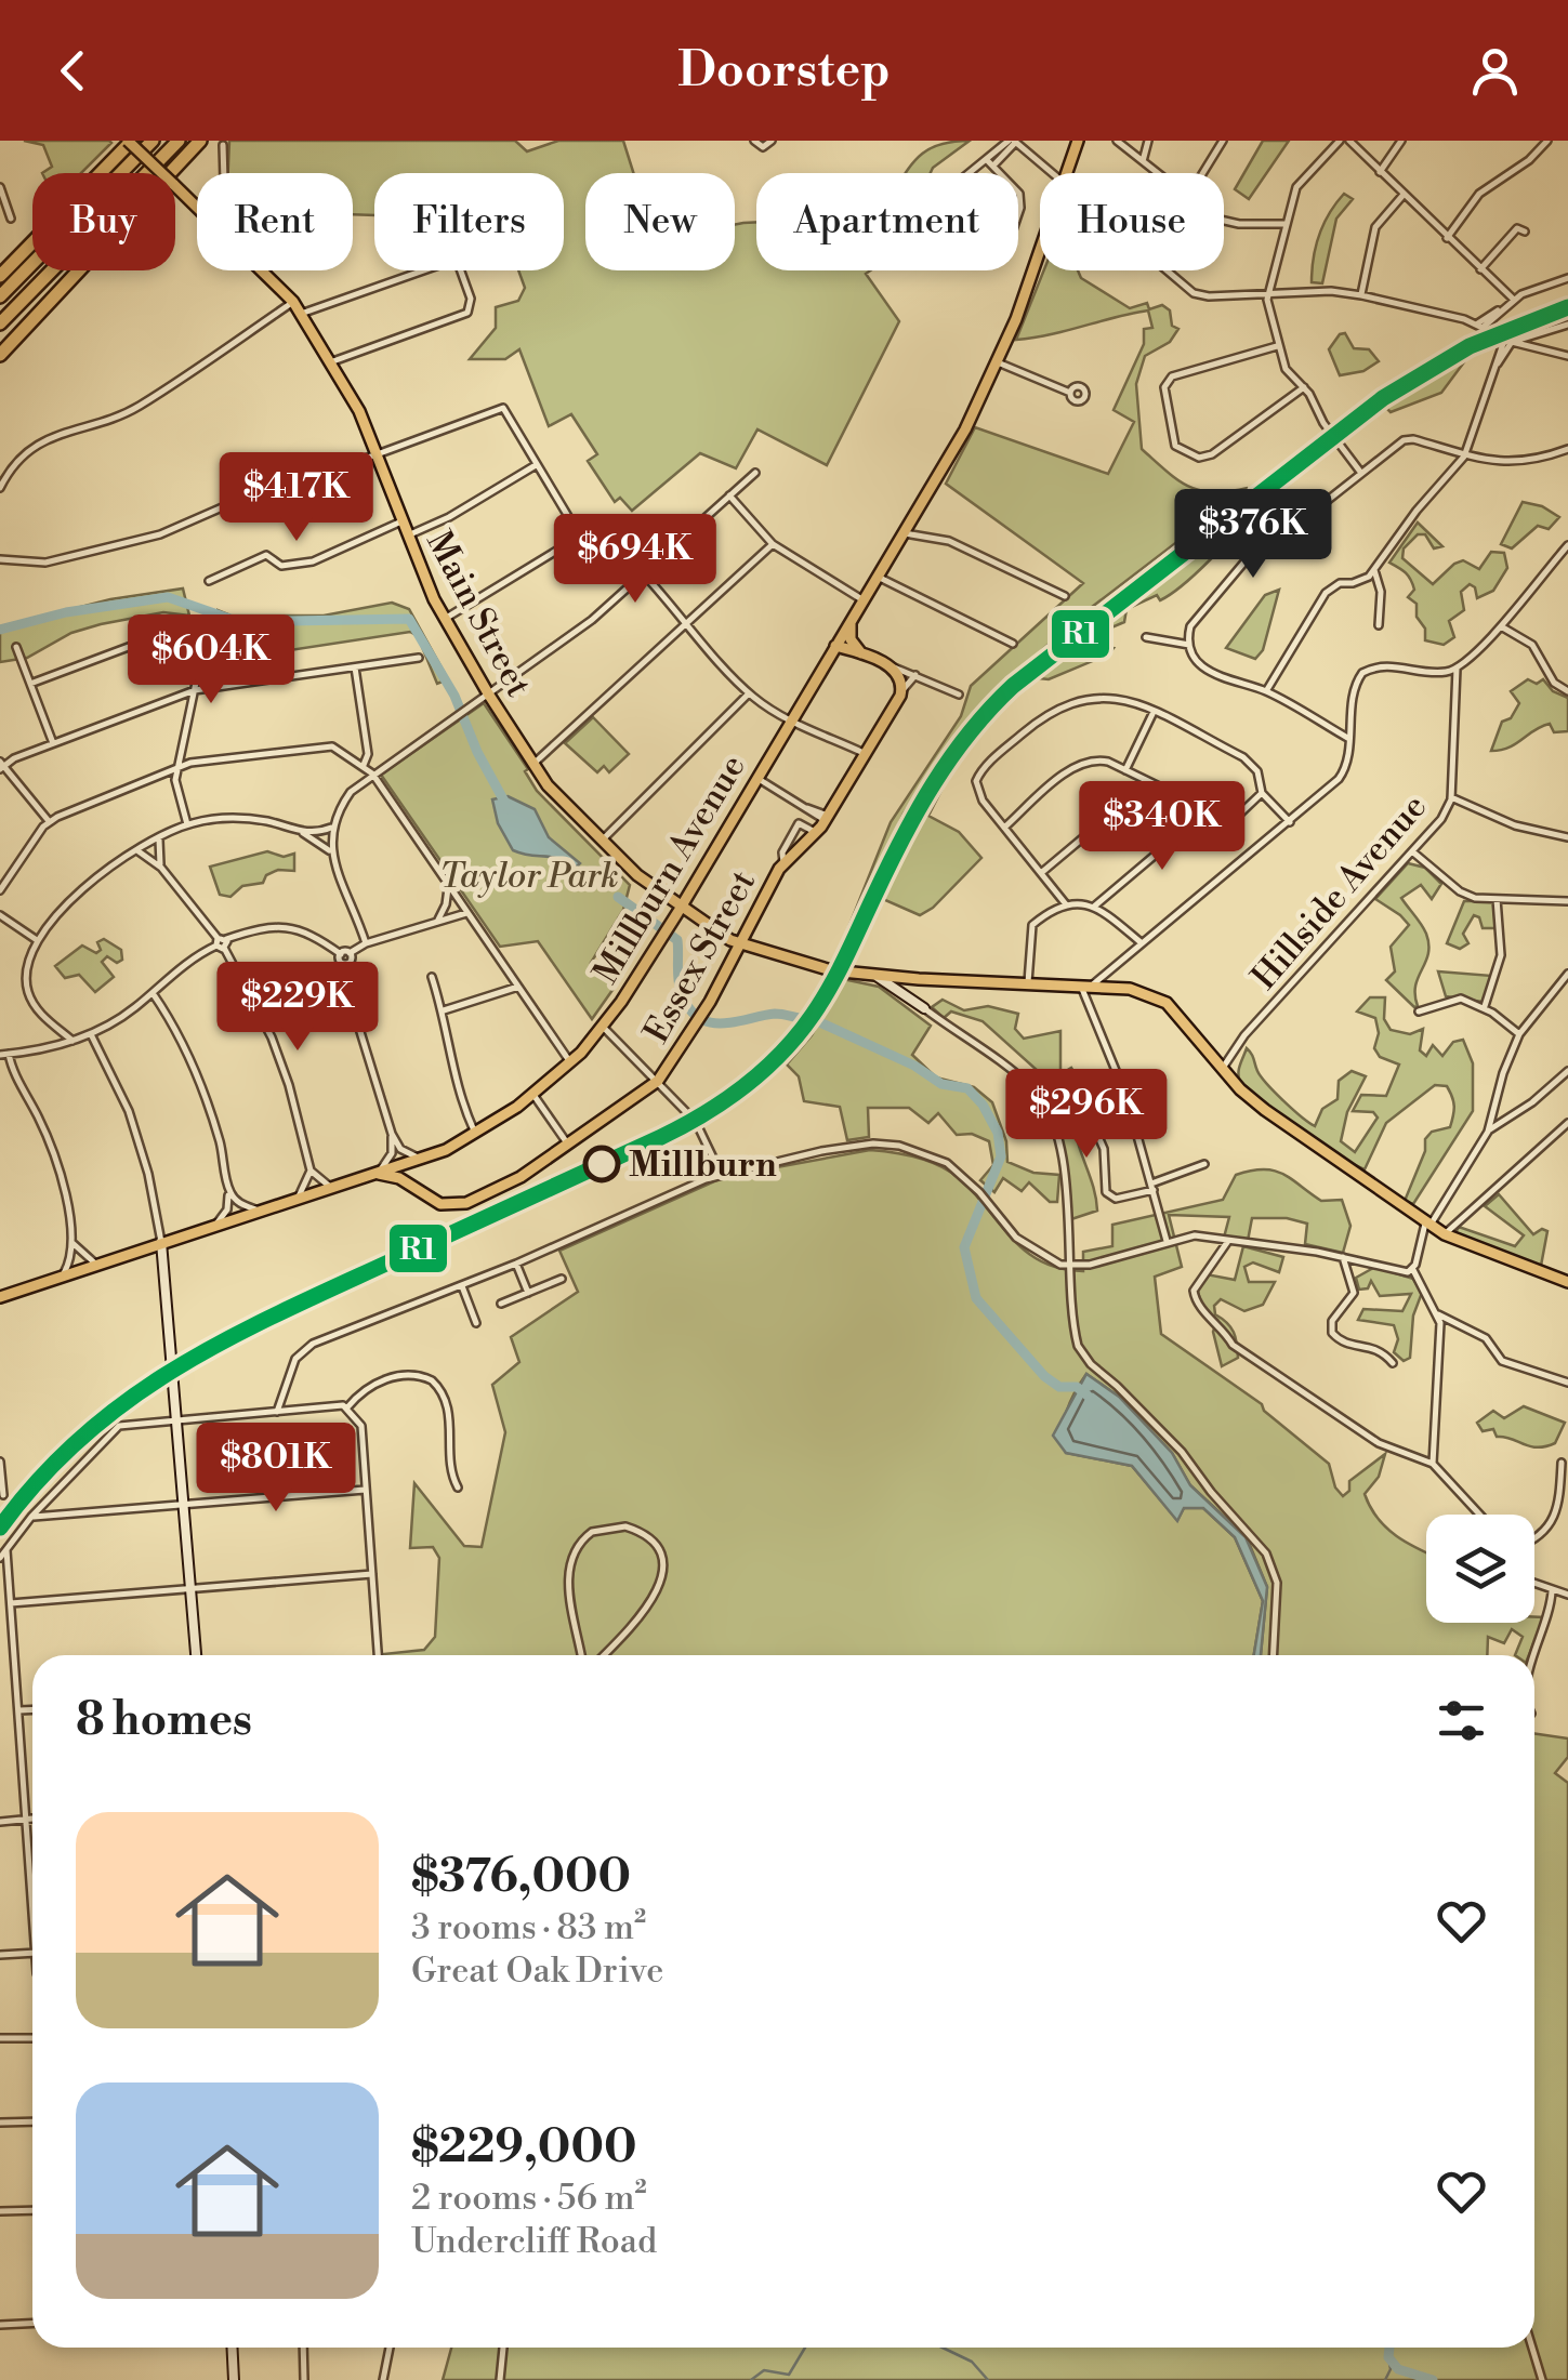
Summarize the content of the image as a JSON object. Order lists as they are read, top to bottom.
{
  "streets": {
    "main road": ["Main Street", "Millburn Avenue", "Essex Street"],
    "street": ["Hillside Avenue"]
  },
  "crossings": [
    ["Main Street", "Millburn Avenue"],
    ["Main Street", "Hillside Avenue"],
    ["Main Street", "Essex Street"],
    ["Millburn Avenue", "Essex Street"]
  ],
  "parks": ["Taylor Park"],
  "places": ["Millburn"],
  "lines": ["transit line R1"],
  "page": {
    "header": "Doorstep",
    "chip": [
      "Buy",
      "Rent",
      "Filters",
      "New",
      "Apartment",
      "House"
    ],
    "price": [
      "$417K",
      "$376K",
      "$694K",
      "$604K",
      "$340K",
      "$229K",
      "$296K",
      "$801K"
    ],
    "heading": "8 homes",
    "list": [
      {
        "name": "$376,000",
        "note": "3 rooms · 83 m² · Great Oak Drive"
      },
      {
        "name": "$229,000",
        "note": "2 rooms · 56 m² · Undercliff Road"
      }
    ]
  }
}
